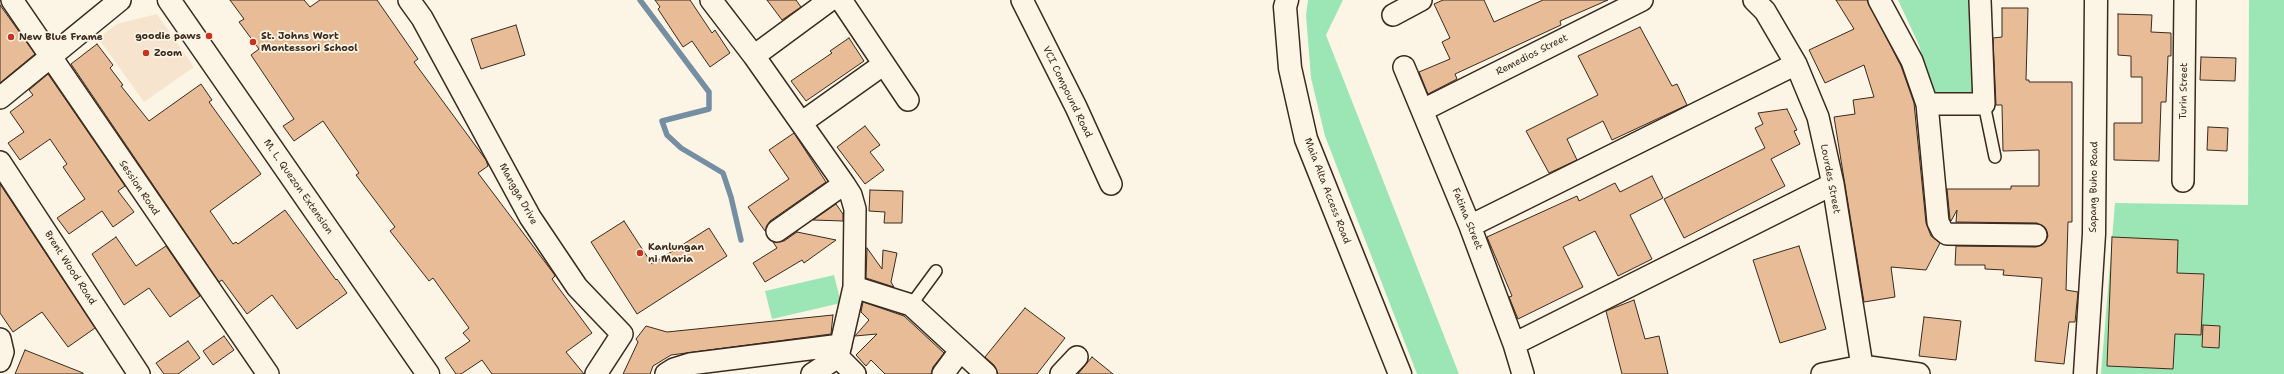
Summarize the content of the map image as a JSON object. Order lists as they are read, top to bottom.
{
  "streets": {
    "street": [
      "Remedios Street",
      "Turin Street",
      "VCI Compound Road",
      "Lourdes Street",
      "M. L. Quezon Extension",
      "Sapang Buho Road",
      "Session Road",
      "Maia Alta Access Road",
      "Mangga Drive",
      "Fatima Street",
      "Brent Wood Road"
    ]
  },
  "crossings": [
    ["Remedios Street", "Fatima Street"]
  ],
  "places": [
    "goodie paws",
    "New Blue Frame",
    "St. Johns Wort Montessori School",
    "Zoom",
    "Kanlungan ni Maria"
  ]
}
